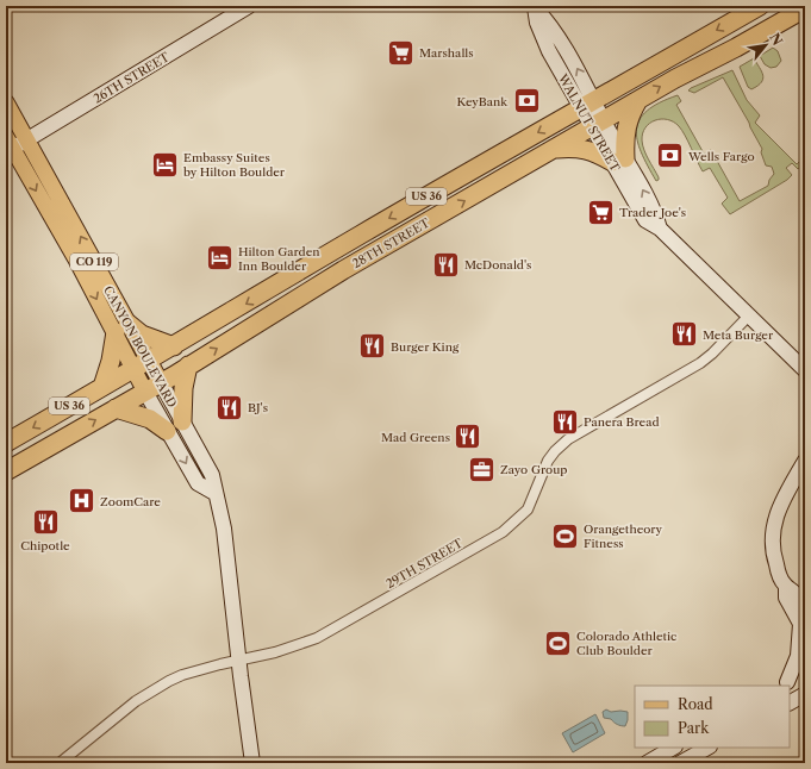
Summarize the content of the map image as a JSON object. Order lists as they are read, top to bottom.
{
  "streets": {
    "highway": ["US 36", "28TH STREET", "CO 119"],
    "main road": ["CANYON BOULEVARD"],
    "street": ["26TH STREET", "WALNUT STREET", "29TH STREET"]
  },
  "crossings": [
    ["26TH STREET", "CANYON BOULEVARD"],
    ["WALNUT STREET", "28TH STREET"],
    ["WALNUT STREET", "29TH STREET"],
    ["28TH STREET", "CO 119"],
    ["28TH STREET", "CANYON BOULEVARD"],
    ["CO 119", "CANYON BOULEVARD"],
    ["CANYON BOULEVARD", "29TH STREET"]
  ],
  "places": {
    "supermarket": ["Marshalls", "Trader Joe's"],
    "bank": ["KeyBank", "Wells Fargo"],
    "hotel": ["Embassy Suites by Hilton Boulder", "Hilton Garden Inn Boulder"],
    "restaurant": [
      "McDonald's",
      "Meta Burger",
      "Burger King",
      "BJ's",
      "Panera Bread",
      "Mad Greens",
      "Chipotle"
    ],
    "office": ["Zayo Group"],
    "hospital": ["ZoomCare"],
    "sports": ["Orangetheory Fitness", "Colorado Athletic Club Boulder"]
  },
  "legend": ["Road", "Park"],
  "north": "top right"
}
